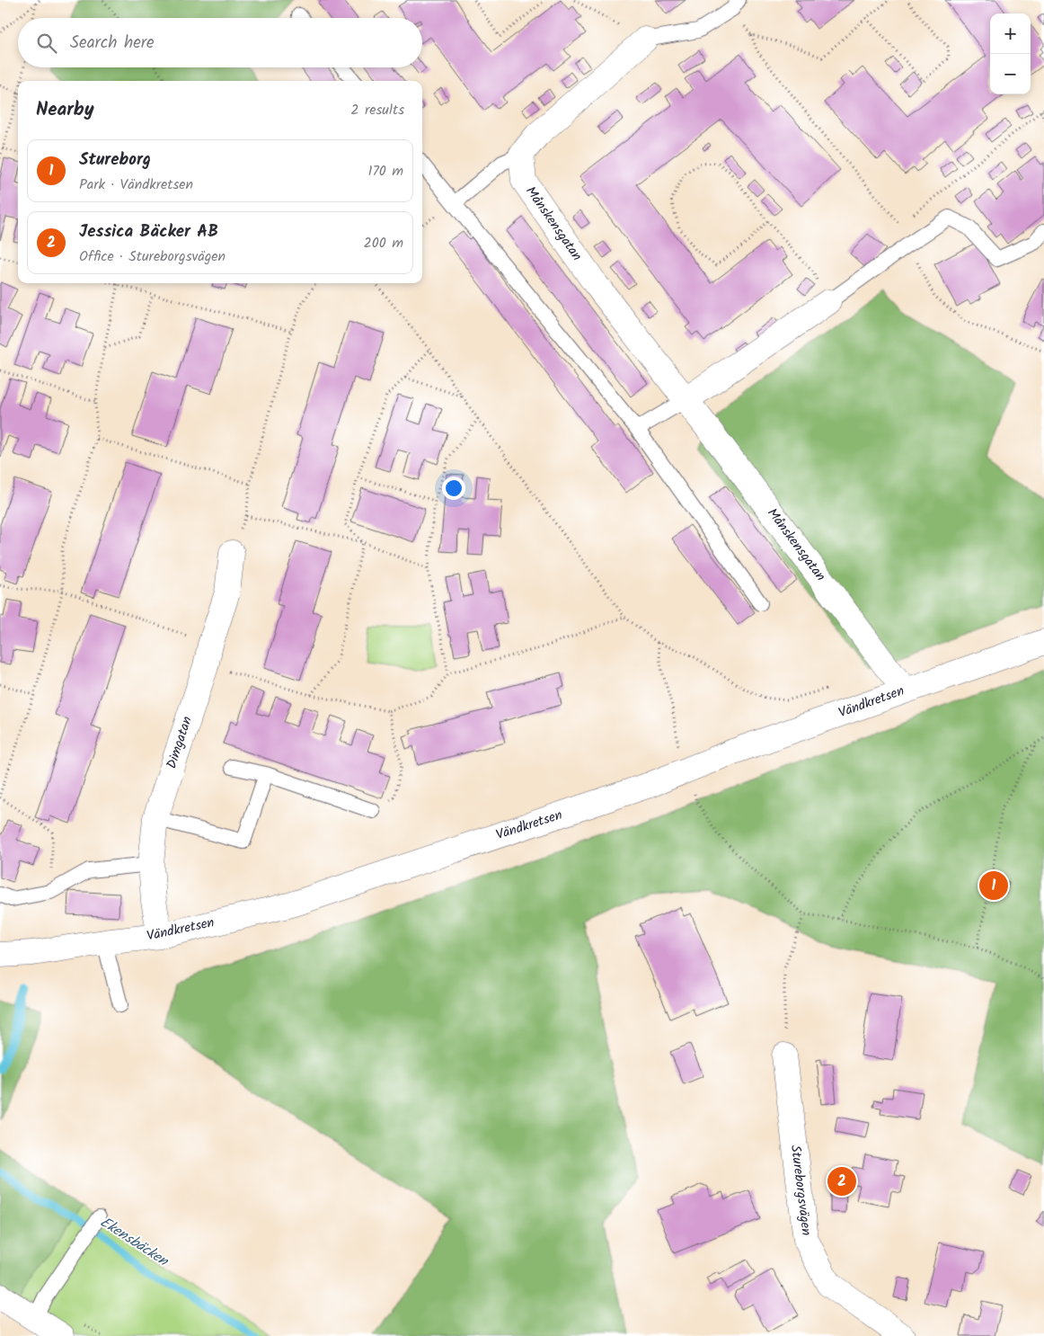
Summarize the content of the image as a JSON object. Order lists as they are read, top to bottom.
{
  "streets": {
    "street": [
      "Månskensgatan",
      "Vändkretsen",
      "Dimgatan",
      "Stureborgsvägen"
    ]
  },
  "crossings": [
    ["Månskensgatan", "Vändkretsen"],
    ["Vändkretsen", "Dimgatan"]
  ],
  "water": ["Ekensbäcken"],
  "page": {
    "map_buttons": ["+", "−"],
    "search": "Search here",
    "heading": ["Nearby", "2 results"],
    "list": [
      {
        "mark": "1",
        "name": "Stureborg",
        "note": "Park · Vändkretsen",
        "value": "170 m"
      },
      {
        "mark": "2",
        "name": "Jessica Bäcker AB",
        "note": "Office · Stureborgsvägen",
        "value": "200 m"
      }
    ],
    "pins": ["1", "2"]
  }
}
